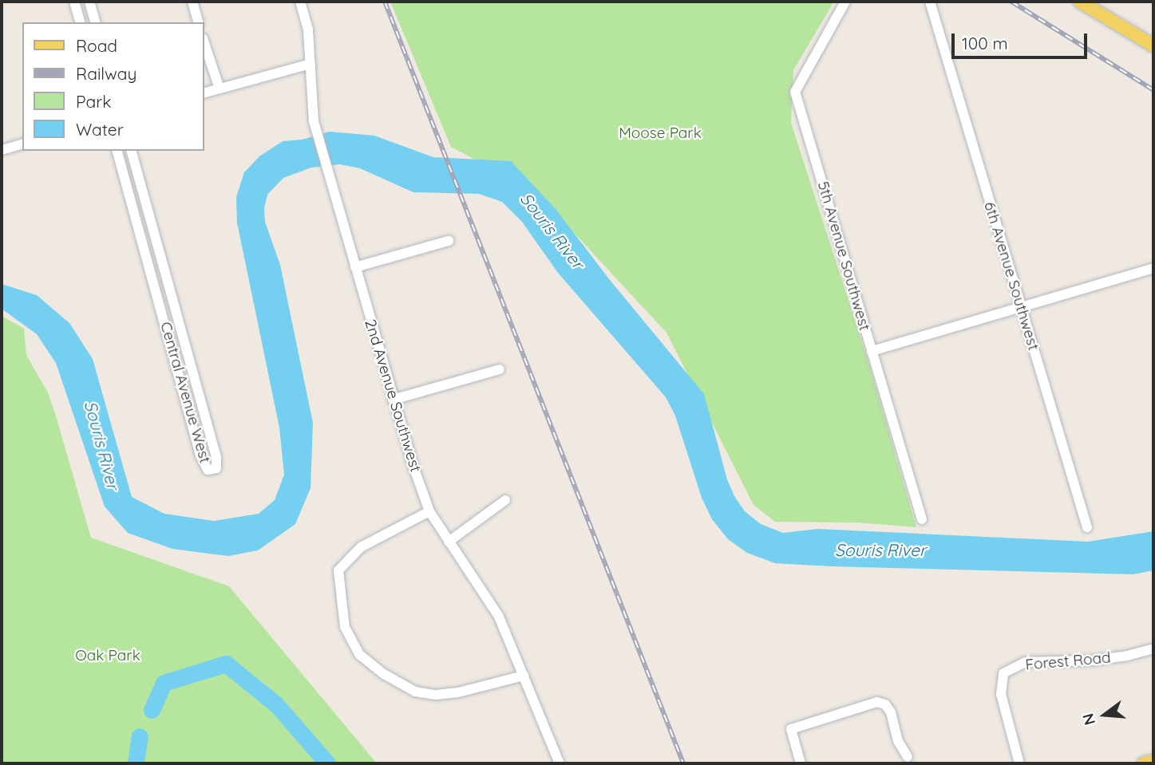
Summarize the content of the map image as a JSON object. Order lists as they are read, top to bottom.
{
  "streets": {
    "street": [
      "5th Avenue Southwest",
      "6th Avenue Southwest",
      "Central Avenue West",
      "2nd Avenue Southwest",
      "Forest Road"
    ]
  },
  "water": ["Souris River"],
  "parks": ["Moose Park", "Oak Park"],
  "legend": [
    "Road",
    "Railway",
    "Park",
    "Water"
  ],
  "scale_bar": "100 m",
  "north": "left"
}
